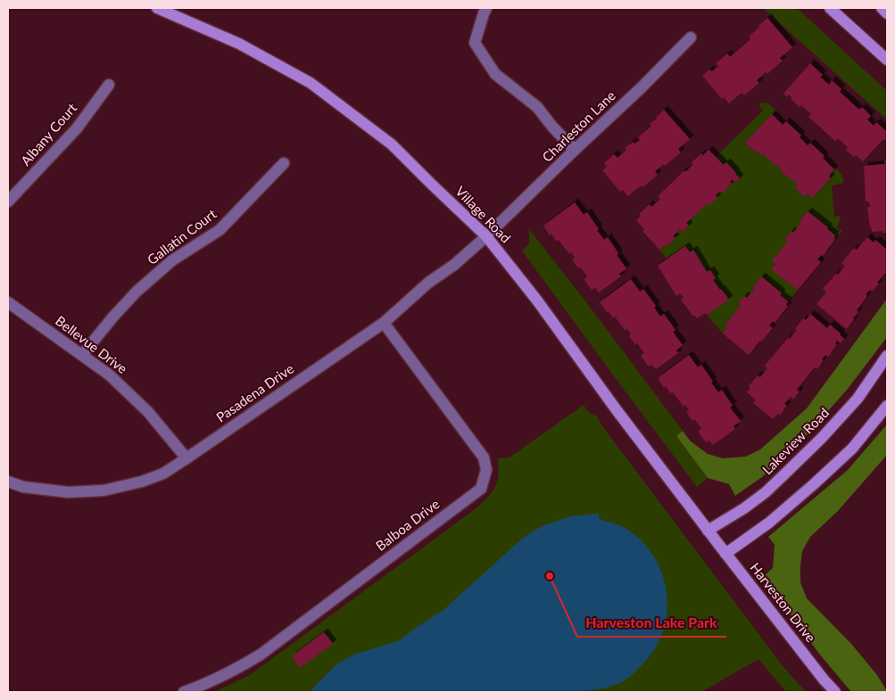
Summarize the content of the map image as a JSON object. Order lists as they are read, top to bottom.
{
  "streets": {
    "street": [
      "Charleston Lane",
      "Albany Court",
      "Village Road",
      "Gallatin Court",
      "Bellevue Drive",
      "Pasadena Drive",
      "Lakeview Road",
      "Balboa Drive",
      "Harveston Drive"
    ]
  },
  "crossings": [
    ["Charleston Lane", "Village Road"],
    ["Charleston Lane", "Pasadena Drive"],
    ["Village Road", "Pasadena Drive"],
    ["Village Road", "Lakeview Road"],
    ["Village Road", "Harveston Drive"],
    ["Gallatin Court", "Bellevue Drive"],
    ["Bellevue Drive", "Pasadena Drive"],
    ["Pasadena Drive", "Balboa Drive"],
    ["Lakeview Road", "Harveston Drive"]
  ],
  "places": ["Harveston Lake Park"]
}
